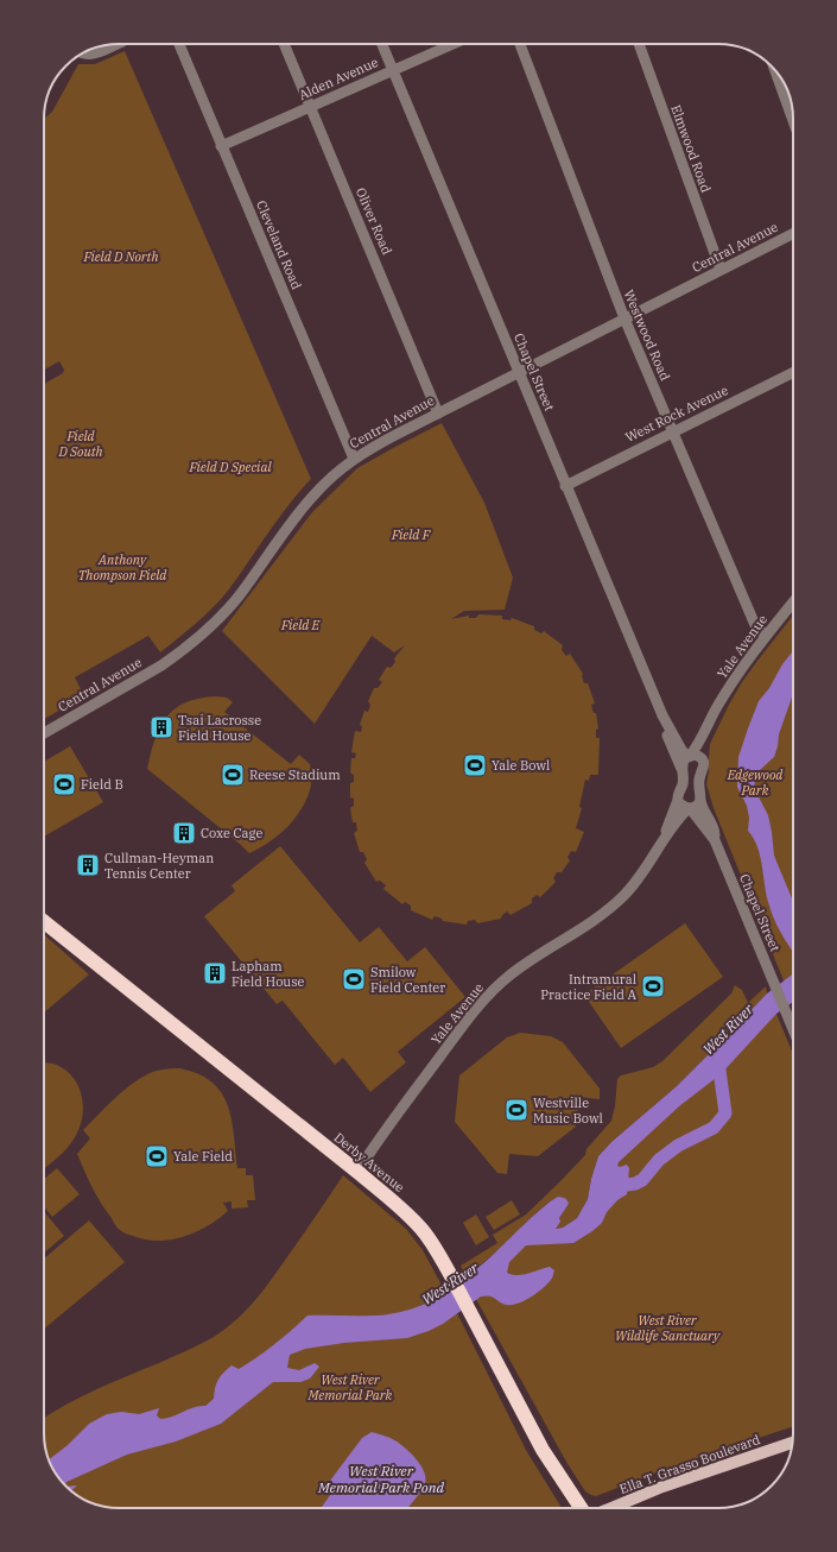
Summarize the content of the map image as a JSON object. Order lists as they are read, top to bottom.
{
  "streets": {
    "highway": ["Derby Avenue"],
    "main road": ["Ella T. Grasso Boulevard"],
    "street": [
      "Alden Avenue",
      "Elmwood Road",
      "Oliver Road",
      "Cleveland Road",
      "Central Avenue",
      "Westwood Road",
      "Chapel Street",
      "West Rock Avenue",
      "Yale Avenue"
    ]
  },
  "crossings": [
    ["Alden Avenue", "Oliver Road"],
    ["Alden Avenue", "Cleveland Road"],
    ["Alden Avenue", "Chapel Street"],
    ["Elmwood Road", "Central Avenue"],
    ["Oliver Road", "Central Avenue"],
    ["Cleveland Road", "Central Avenue"],
    ["Central Avenue", "Westwood Road"],
    ["Central Avenue", "Chapel Street"],
    ["Westwood Road", "West Rock Avenue"],
    ["Westwood Road", "Yale Avenue"],
    ["Chapel Street", "West Rock Avenue"],
    ["Chapel Street", "Yale Avenue"],
    ["Yale Avenue", "Derby Avenue"]
  ],
  "water": ["West River", "West River Memorial Park Pond"],
  "parks": [
    "Field D North",
    "Field D South",
    "Field D Special",
    "Field F",
    "Anthony Thompson Field",
    "Field E",
    "Edgewood Park",
    "West River Wildlife Sanctuary",
    "West River Memorial Park"
  ],
  "places": {
    "building": [
      "Tsai Lacrosse Field House",
      "Coxe Cage",
      "Cullman-Heyman Tennis Center",
      "Lapham Field House"
    ],
    "sports": [
      "Yale Bowl",
      "Reese Stadium",
      "Field B",
      "Smilow Field Center",
      "Intramural Practice Field A",
      "Westville Music Bowl",
      "Yale Field"
    ]
  }
}
